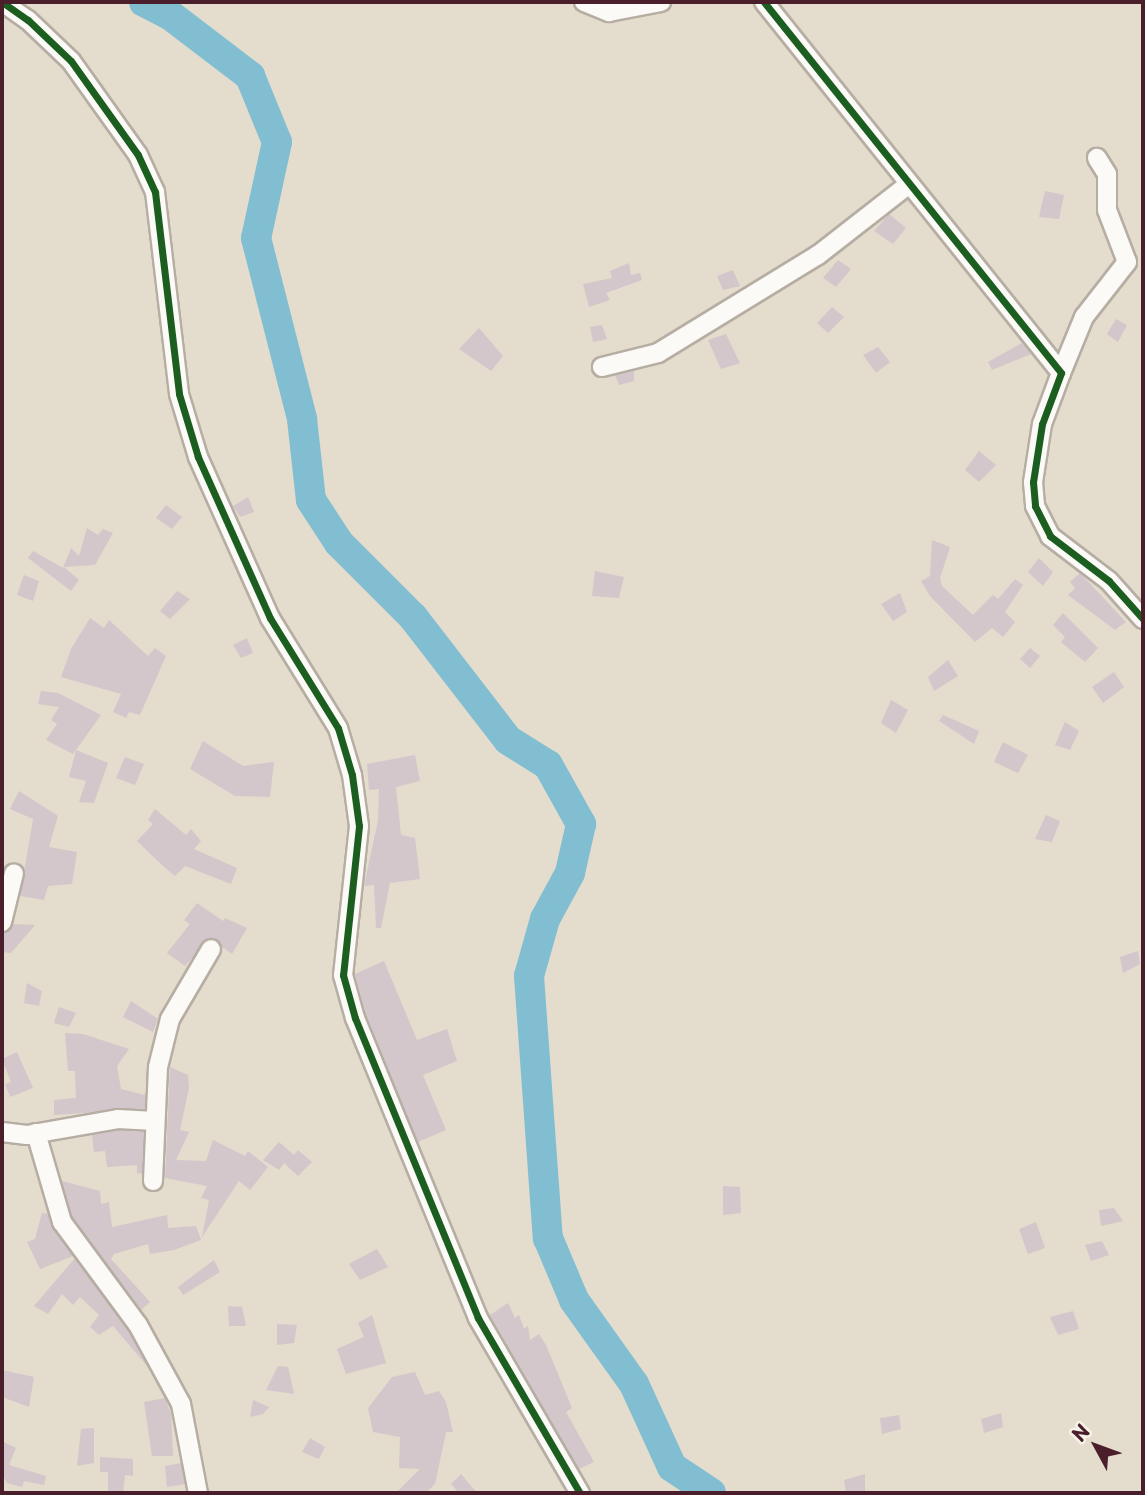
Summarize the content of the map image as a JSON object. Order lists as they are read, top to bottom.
{
  "north": "top left"
}
